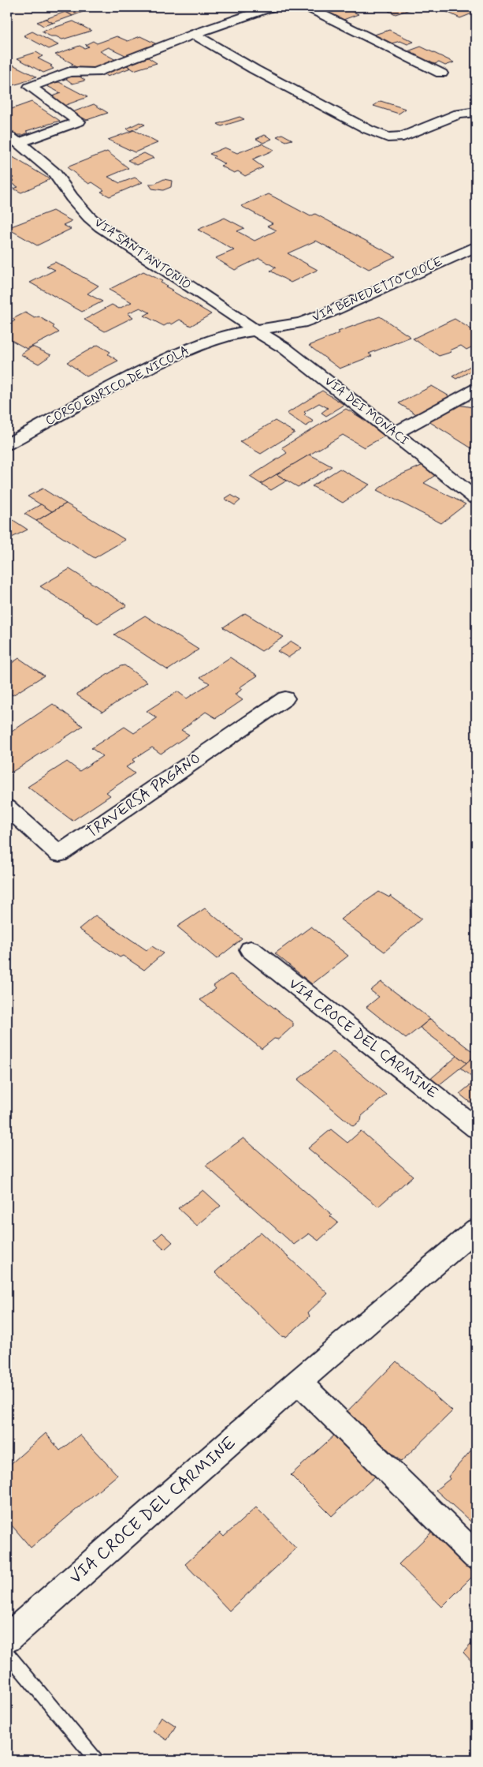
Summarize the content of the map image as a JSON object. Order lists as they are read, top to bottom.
{
  "streets": {
    "street": [
      "VIA SANT'ANTONIO",
      "VIA BENEDETTO CROCE",
      "CORSO ENRICO DE NICOLA",
      "VIA DEI MONACI",
      "TRAVERSA PAGANO",
      "VIA CROCE DEL CARMINE"
    ]
  },
  "crossings": [
    ["VIA SANT'ANTONIO", "VIA BENEDETTO CROCE"],
    ["VIA SANT'ANTONIO", "CORSO ENRICO DE NICOLA"],
    ["VIA SANT'ANTONIO", "VIA DEI MONACI"],
    ["VIA BENEDETTO CROCE", "CORSO ENRICO DE NICOLA"],
    ["VIA BENEDETTO CROCE", "VIA DEI MONACI"],
    ["CORSO ENRICO DE NICOLA", "VIA DEI MONACI"]
  ]
}
